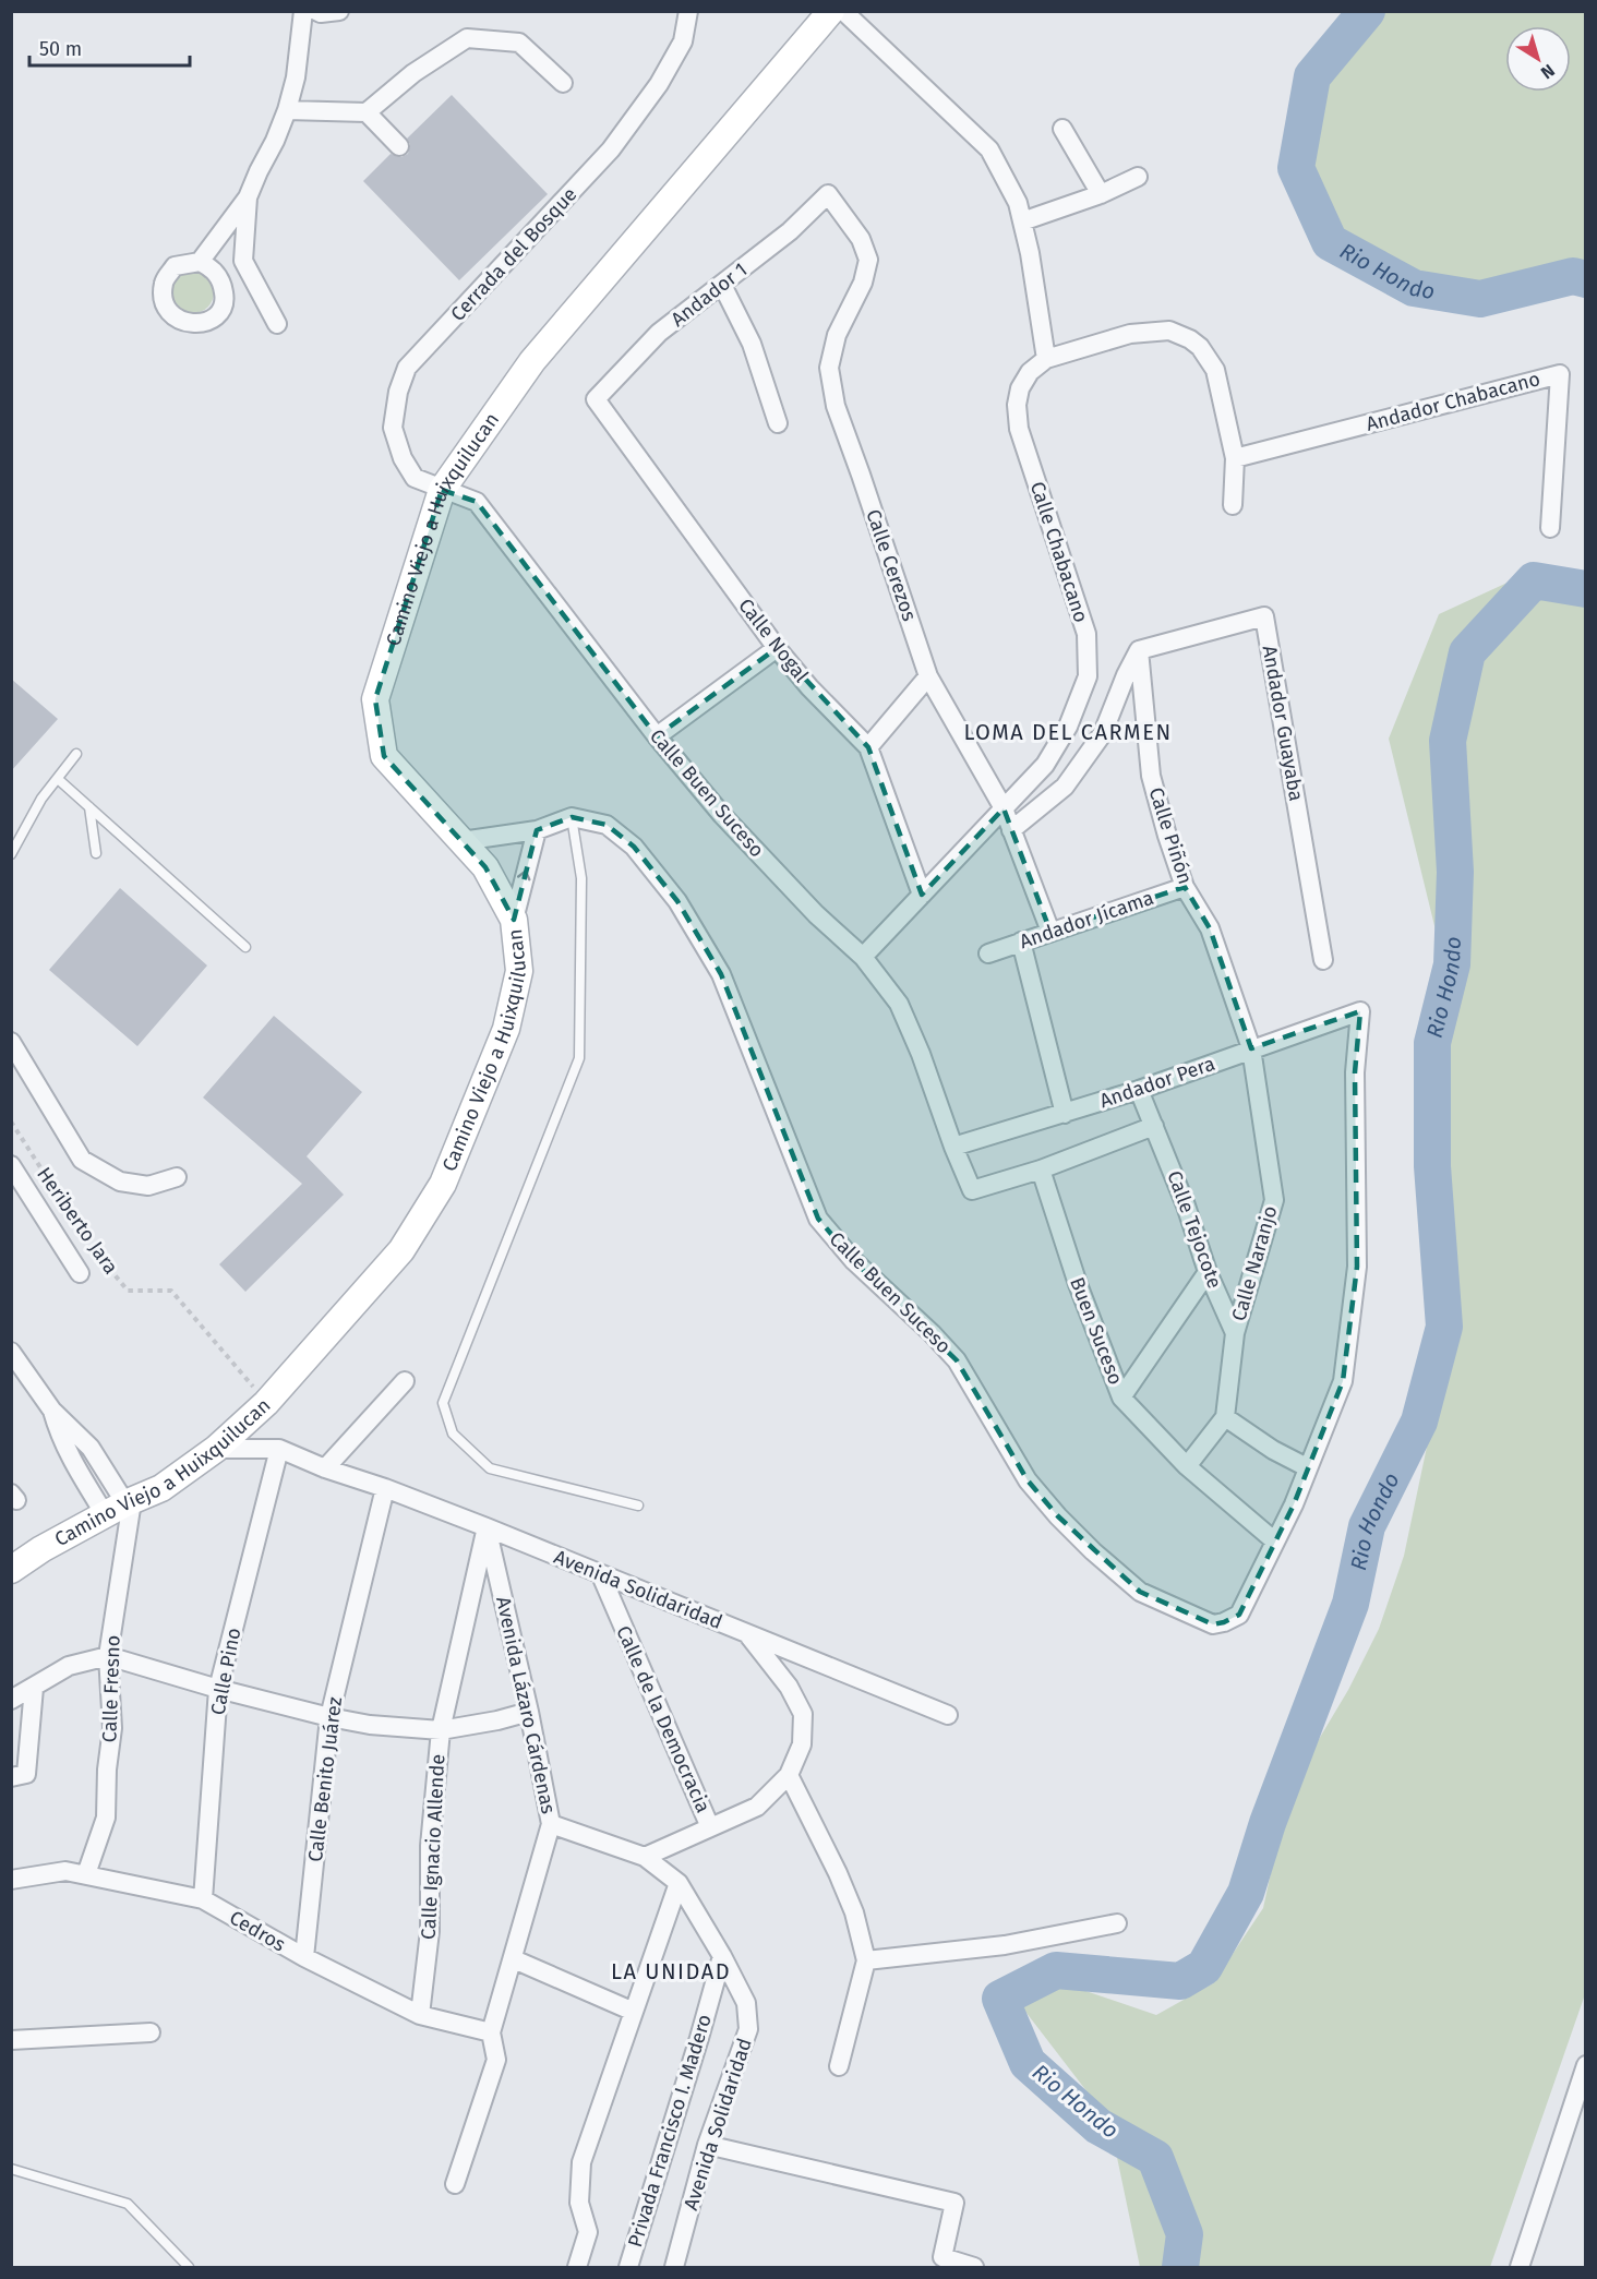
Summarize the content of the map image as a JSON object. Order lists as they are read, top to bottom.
{
  "streets": {
    "main road": ["Camino Viejo a Huixquilucan"],
    "street": [
      "Cerrada del Bosque",
      "Andador 1",
      "Andador Chabacano",
      "Calle Chabacano",
      "Calle Cerezos",
      "Calle Nogal",
      "Andador Guayaba",
      "Calle Buen Suceso",
      "Calle Piñón",
      "Andador Jícama",
      "Andador Pera",
      "Calle Tejocote",
      "Calle Naranjo",
      "Buen Suceso",
      "Avenida Solidaridad",
      "Calle Pino",
      "Calle Fresno",
      "Avenida Lázaro Cárdenas",
      "Calle de la Democracia",
      "Calle Benito Juárez",
      "Calle Ignacio Allende",
      "Cedros",
      "Privada Francisco I. Madero"
    ],
    "path": ["Heriberto Jara"]
  },
  "crossings": [
    ["Cerrada del Bosque", "Camino Viejo a Huixquilucan"],
    ["Cerrada del Bosque", "Calle Buen Suceso"],
    ["Andador 1", "Calle Cerezos"],
    ["Andador 1", "Calle Nogal"],
    ["Camino Viejo a Huixquilucan", "Calle Buen Suceso"],
    ["Camino Viejo a Huixquilucan", "Heriberto Jara"],
    ["Camino Viejo a Huixquilucan", "Avenida Solidaridad"],
    ["Camino Viejo a Huixquilucan", "Calle Fresno"],
    ["Calle Chabacano", "Calle Cerezos"],
    ["Calle Chabacano", "Calle Nogal"],
    ["Calle Chabacano", "Calle Buen Suceso"],
    ["Calle Cerezos", "Andador Jícama"],
    ["Andador Guayaba", "Calle Piñón"],
    ["Calle Buen Suceso", "Andador Pera"],
    ["Calle Buen Suceso", "Buen Suceso"],
    ["Calle Piñón", "Andador Jícama"],
    ["Calle Piñón", "Andador Pera"],
    ["Calle Piñón", "Calle Naranjo"],
    ["Andador Pera", "Calle Tejocote"],
    ["Andador Pera", "Calle Naranjo"],
    ["Calle Tejocote", "Calle Naranjo"],
    ["Avenida Solidaridad", "Calle Pino"],
    ["Avenida Solidaridad", "Avenida Lázaro Cárdenas"],
    ["Avenida Solidaridad", "Calle de la Democracia"],
    ["Avenida Solidaridad", "Calle Benito Juárez"],
    ["Avenida Solidaridad", "Calle Ignacio Allende"],
    ["Avenida Solidaridad", "Privada Francisco I. Madero"],
    ["Calle Pino", "Cedros"],
    ["Calle Fresno", "Cedros"],
    ["Avenida Lázaro Cárdenas", "Calle Ignacio Allende"],
    ["Avenida Lázaro Cárdenas", "Cedros"],
    ["Calle Benito Juárez", "Cedros"],
    ["Calle Ignacio Allende", "Cedros"]
  ],
  "districts": ["LOMA DEL CARMEN", "LA UNIDAD"],
  "water": ["Rio Hondo"],
  "scale_bar": "50 m",
  "north": "bottom right"
}
